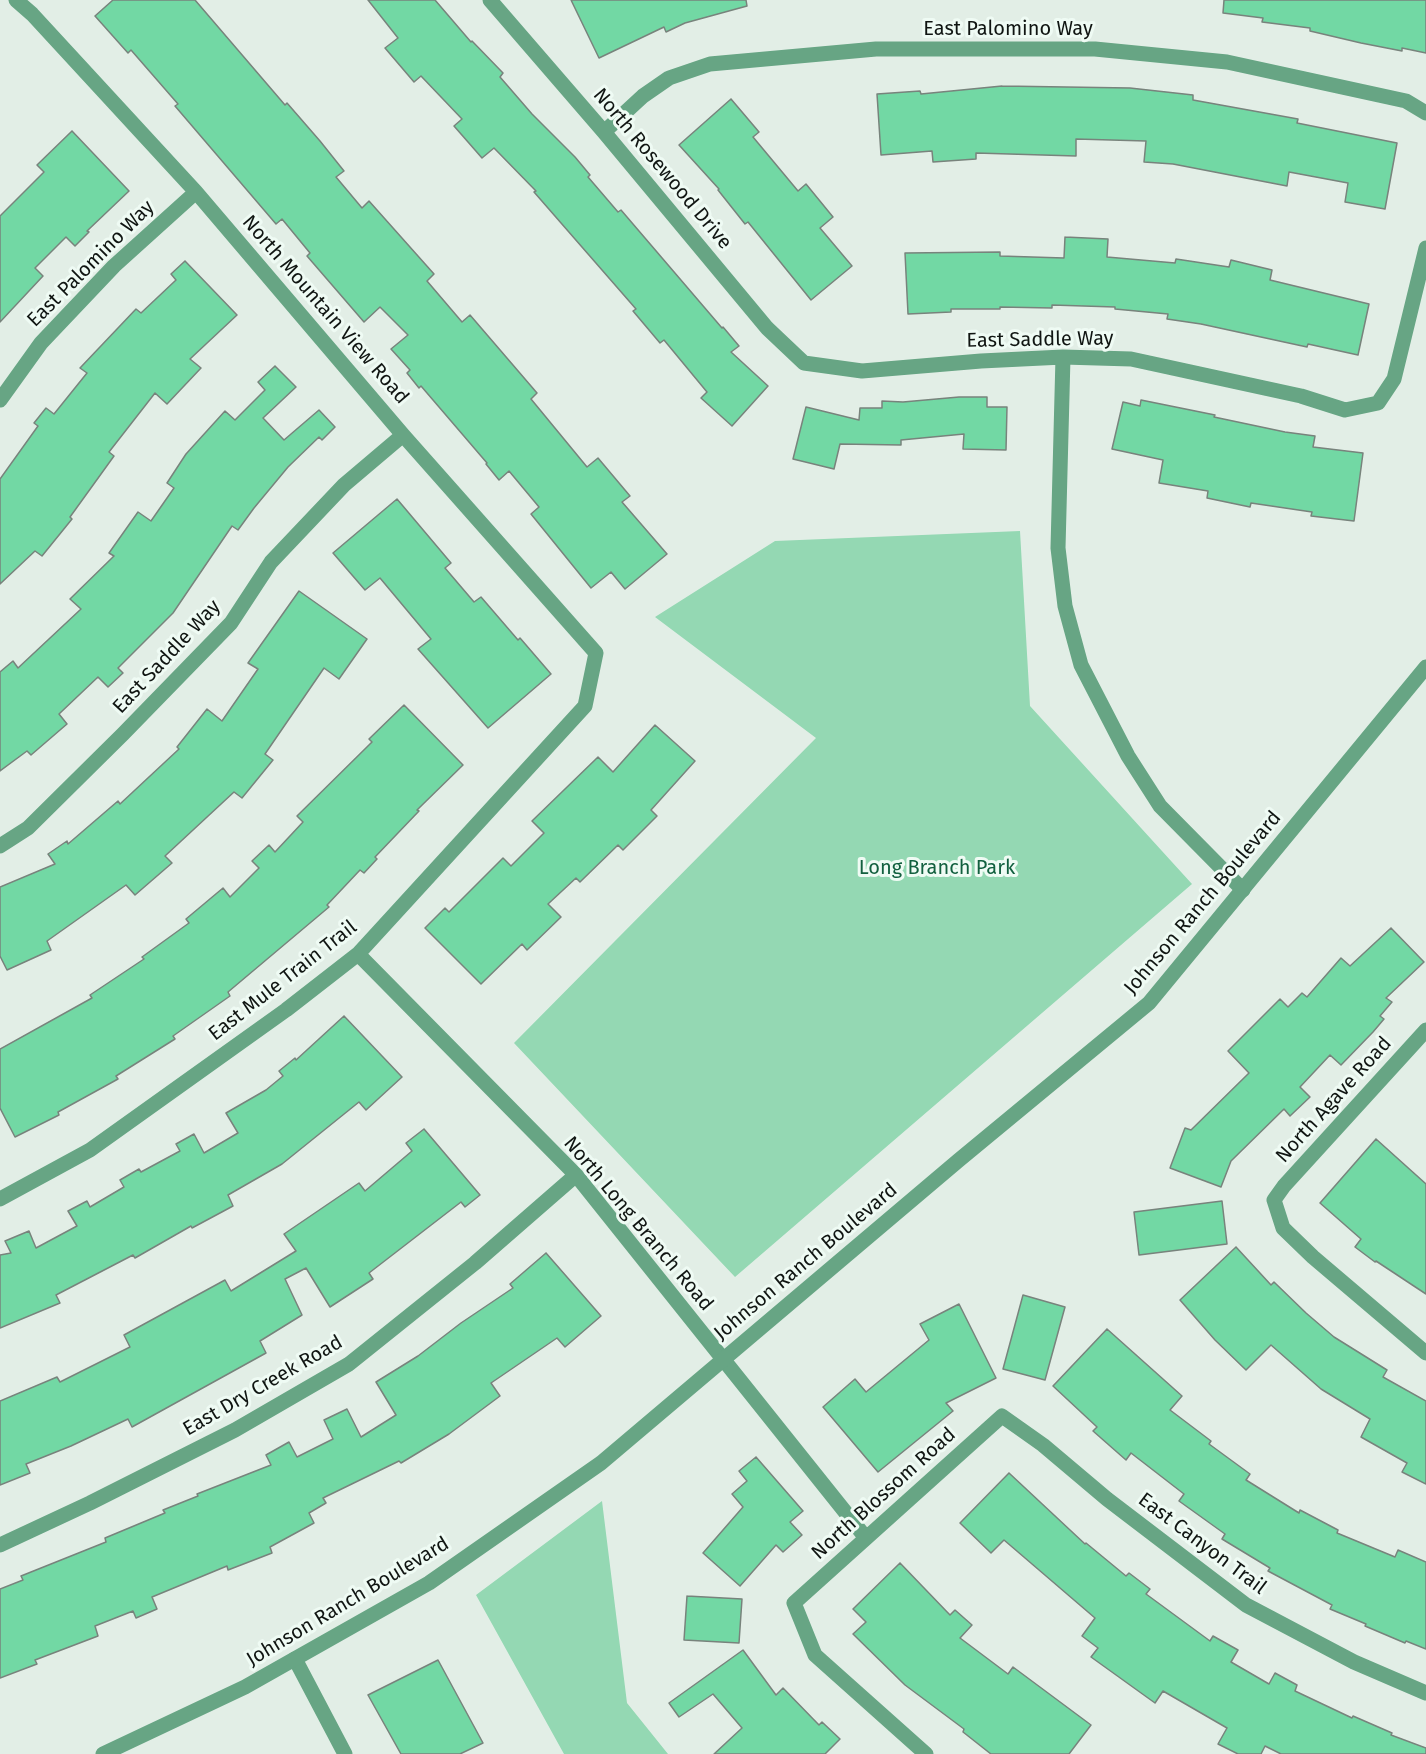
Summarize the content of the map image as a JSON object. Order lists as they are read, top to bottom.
{
  "streets": {
    "street": [
      "East Palomino Way",
      "North Rosewood Drive",
      "North Mountain View Road",
      "East Saddle Way",
      "Johnson Ranch Boulevard",
      "East Mule Train Trail",
      "North Agave Road",
      "North Long Branch Road",
      "East Dry Creek Road",
      "North Blossom Road",
      "East Canyon Trail"
    ]
  },
  "crossings": [
    ["East Palomino Way", "North Rosewood Drive"],
    ["East Palomino Way", "North Mountain View Road"],
    ["North Rosewood Drive", "East Saddle Way"],
    ["North Mountain View Road", "East Saddle Way"],
    ["North Mountain View Road", "East Mule Train Trail"],
    ["Johnson Ranch Boulevard", "North Long Branch Road"],
    ["East Mule Train Trail", "North Long Branch Road"],
    ["North Long Branch Road", "East Dry Creek Road"],
    ["North Long Branch Road", "North Blossom Road"],
    ["North Blossom Road", "East Canyon Trail"]
  ],
  "parks": ["Long Branch Park"]
}
